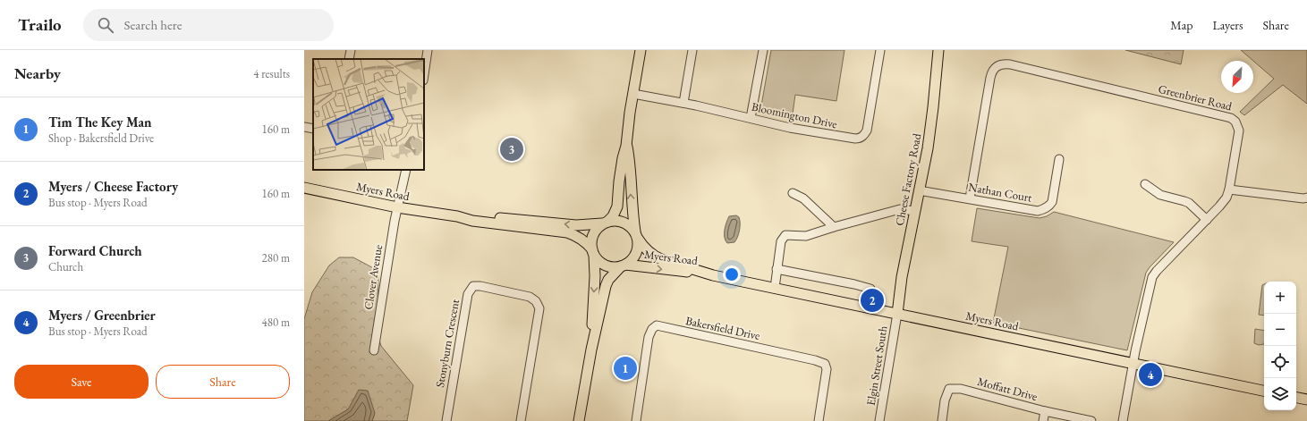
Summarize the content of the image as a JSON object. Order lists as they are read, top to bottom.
{
  "streets": {
    "main road": ["Cheese Factory Road", "Myers Road"],
    "street": [
      "Greenbrier Road",
      "Bloomington Drive",
      "Nathan Court",
      "Clover Avenue",
      "Bakersfield Drive",
      "Stonyburn Crescent",
      "Elgin Street South",
      "Moffatt Drive"
    ]
  },
  "crossings": [
    ["Greenbrier Road", "Myers Road"],
    ["Greenbrier Road", "Nathan Court"],
    ["Cheese Factory Road", "Myers Road"],
    ["Cheese Factory Road", "Nathan Court"],
    ["Cheese Factory Road", "Elgin Street South"],
    ["Myers Road", "Clover Avenue"],
    ["Myers Road", "Elgin Street South"]
  ],
  "north": "bottom left",
  "page": {
    "header": "Trailo",
    "search": "Search here",
    "nav": ["Map", "Layers", "Share"],
    "heading": ["Nearby", "4 results"],
    "list": [
      {
        "mark": "1",
        "name": "Tim The Key Man",
        "note": "Shop · Bakersfield Drive",
        "value": "160 m"
      },
      {
        "mark": "2",
        "name": "Myers / Cheese Factory",
        "note": "Bus stop · Myers Road",
        "value": "160 m"
      },
      {
        "mark": "3",
        "name": "Forward Church",
        "note": "Church",
        "value": "280 m"
      },
      {
        "mark": "4",
        "name": "Myers / Greenbrier",
        "note": "Bus stop · Myers Road",
        "value": "480 m"
      }
    ],
    "pins": [
      "3",
      "2",
      "1",
      "4"
    ],
    "map_buttons": ["+", "−"],
    "buttons": ["Save", "Share"]
  }
}
